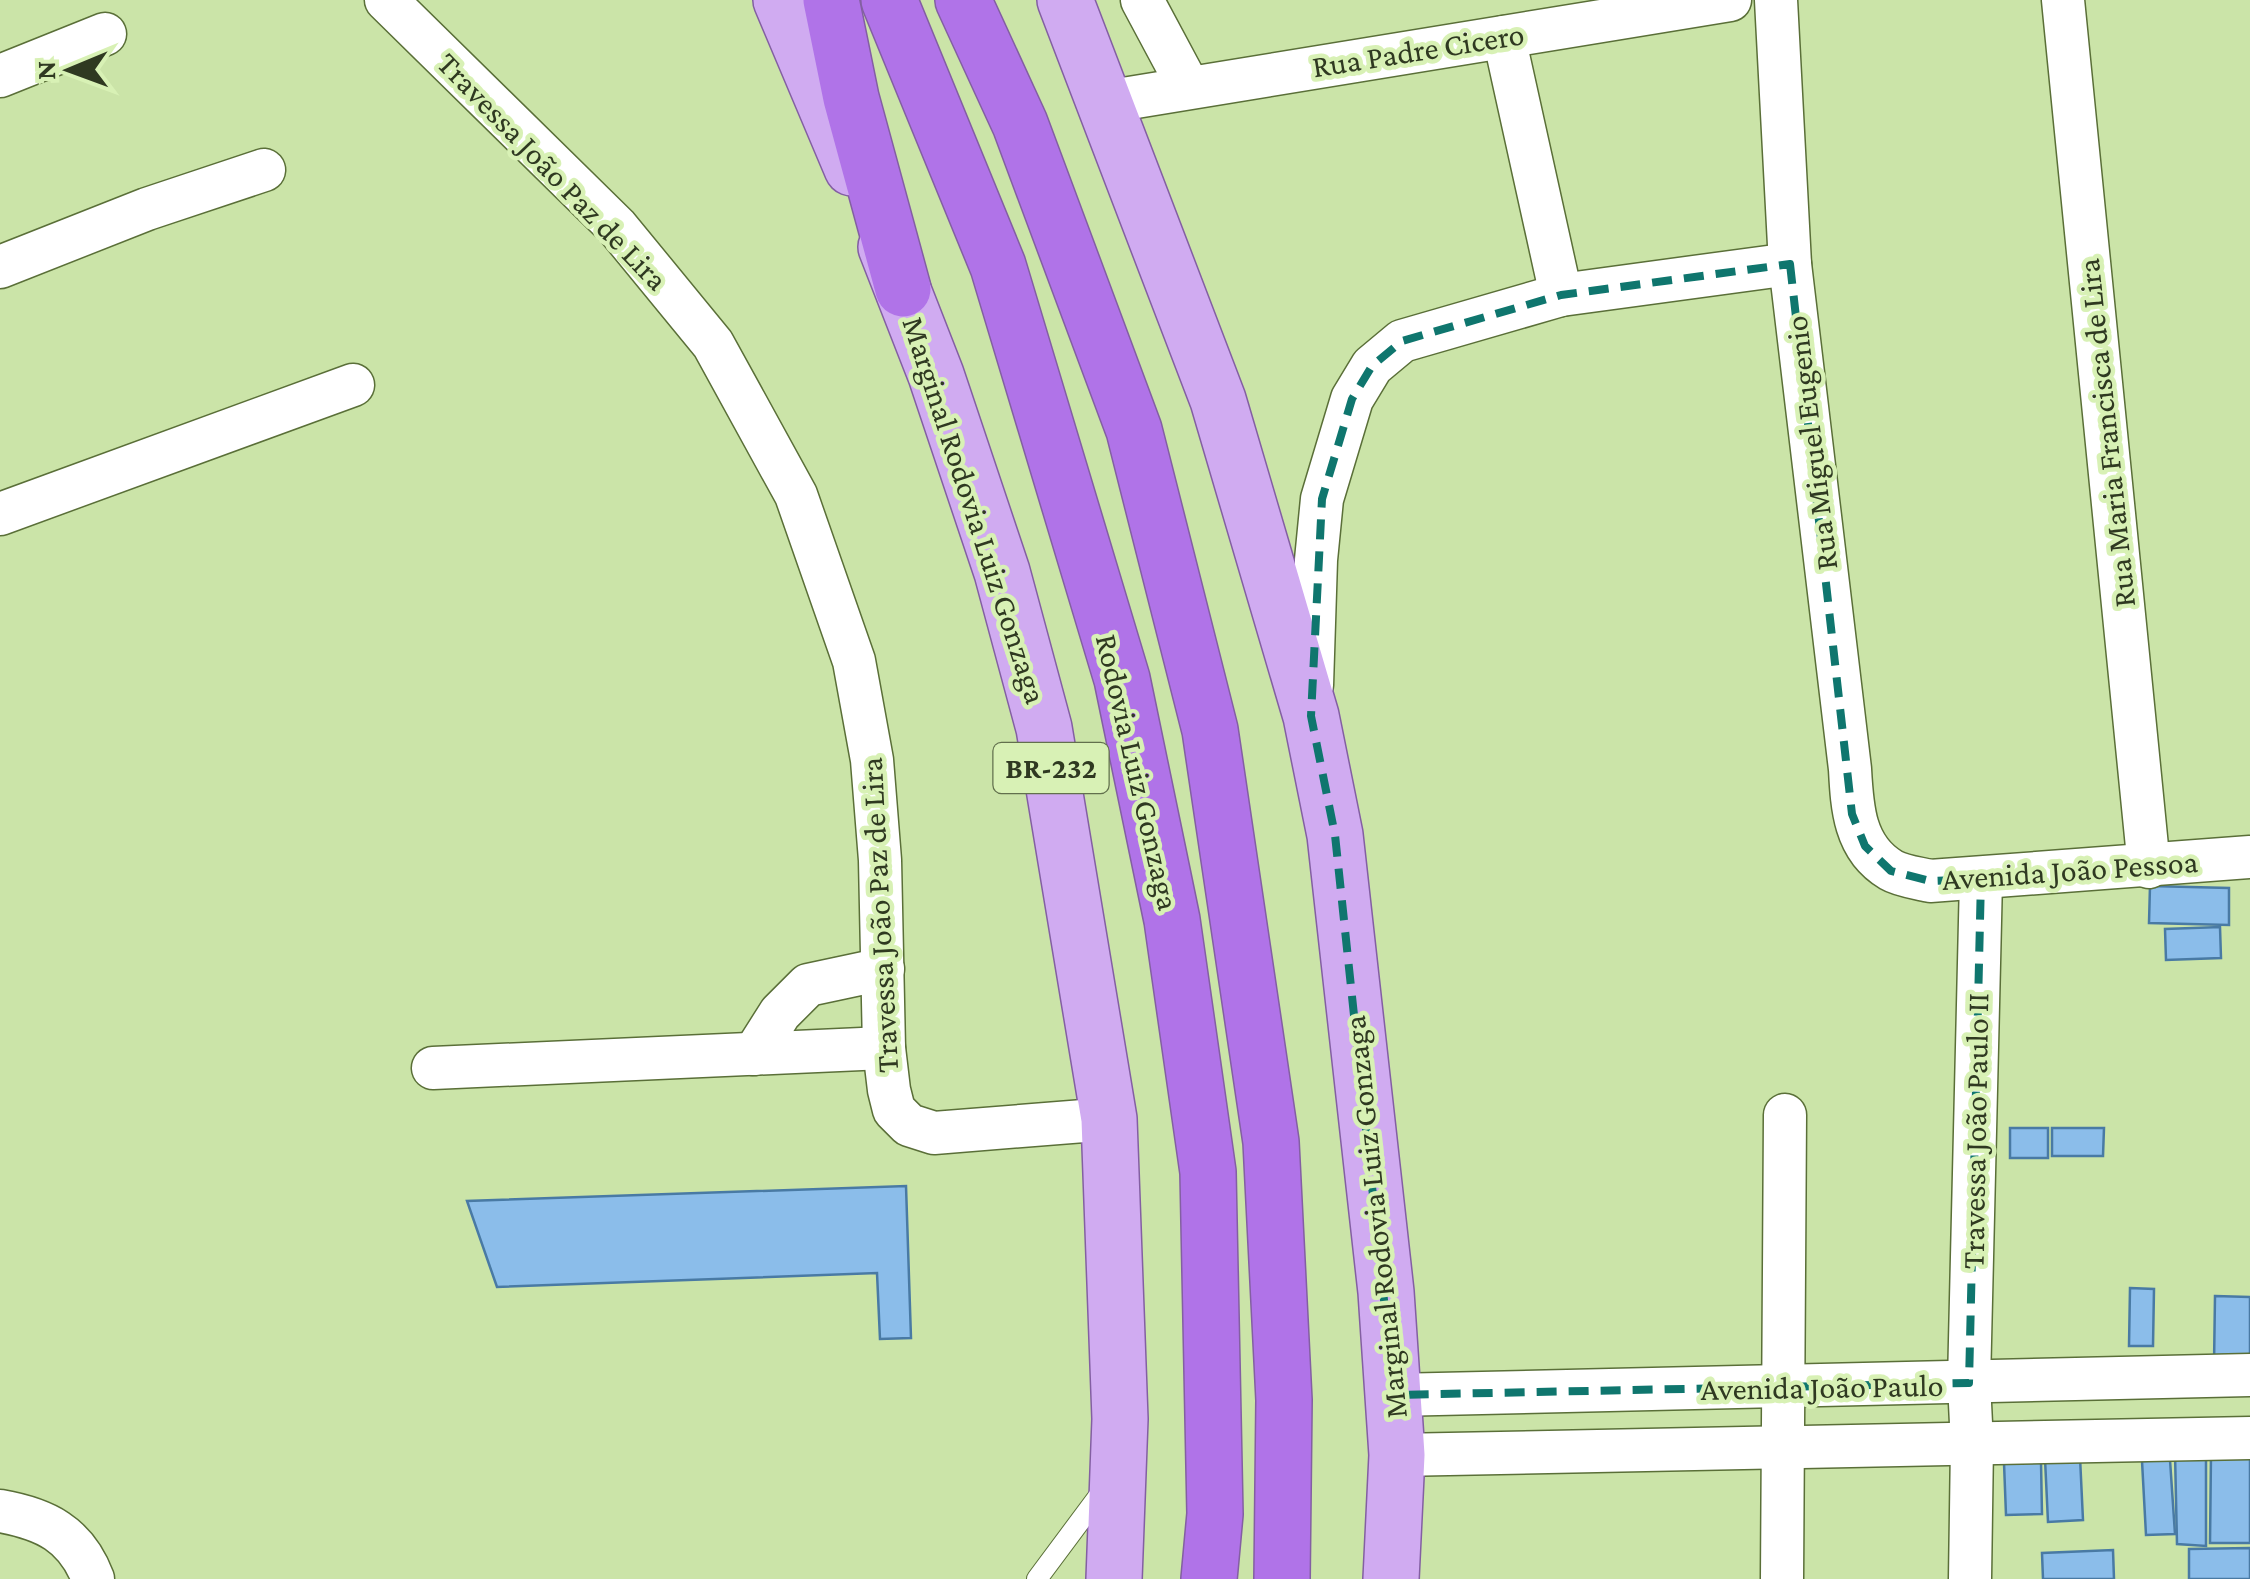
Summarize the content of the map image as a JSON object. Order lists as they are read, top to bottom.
{
  "streets": {
    "highway": ["BR-232", "Rodovia Luiz Gonzaga"],
    "main road": ["Marginal Rodovia Luiz Gonzaga"],
    "street": [
      "Rua Padre Cicero",
      "Travessa João Paz de Lira",
      "Rua Maria Francisca de Lira",
      "Rua Miguel Eugenio",
      "Avenida João Pessoa",
      "Travessa João Paulo II",
      "Avenida João Paulo"
    ]
  },
  "crossings": [
    ["Rua Padre Cicero", "Marginal Rodovia Luiz Gonzaga"],
    ["Travessa João Paz de Lira", "Marginal Rodovia Luiz Gonzaga"],
    ["Rua Maria Francisca de Lira", "Avenida João Pessoa"],
    ["Rua Miguel Eugenio", "Avenida João Pessoa"],
    ["Marginal Rodovia Luiz Gonzaga", "Avenida João Paulo"],
    ["Avenida João Pessoa", "Travessa João Paulo II"],
    ["Travessa João Paulo II", "Avenida João Paulo"]
  ],
  "north": "left"
}
